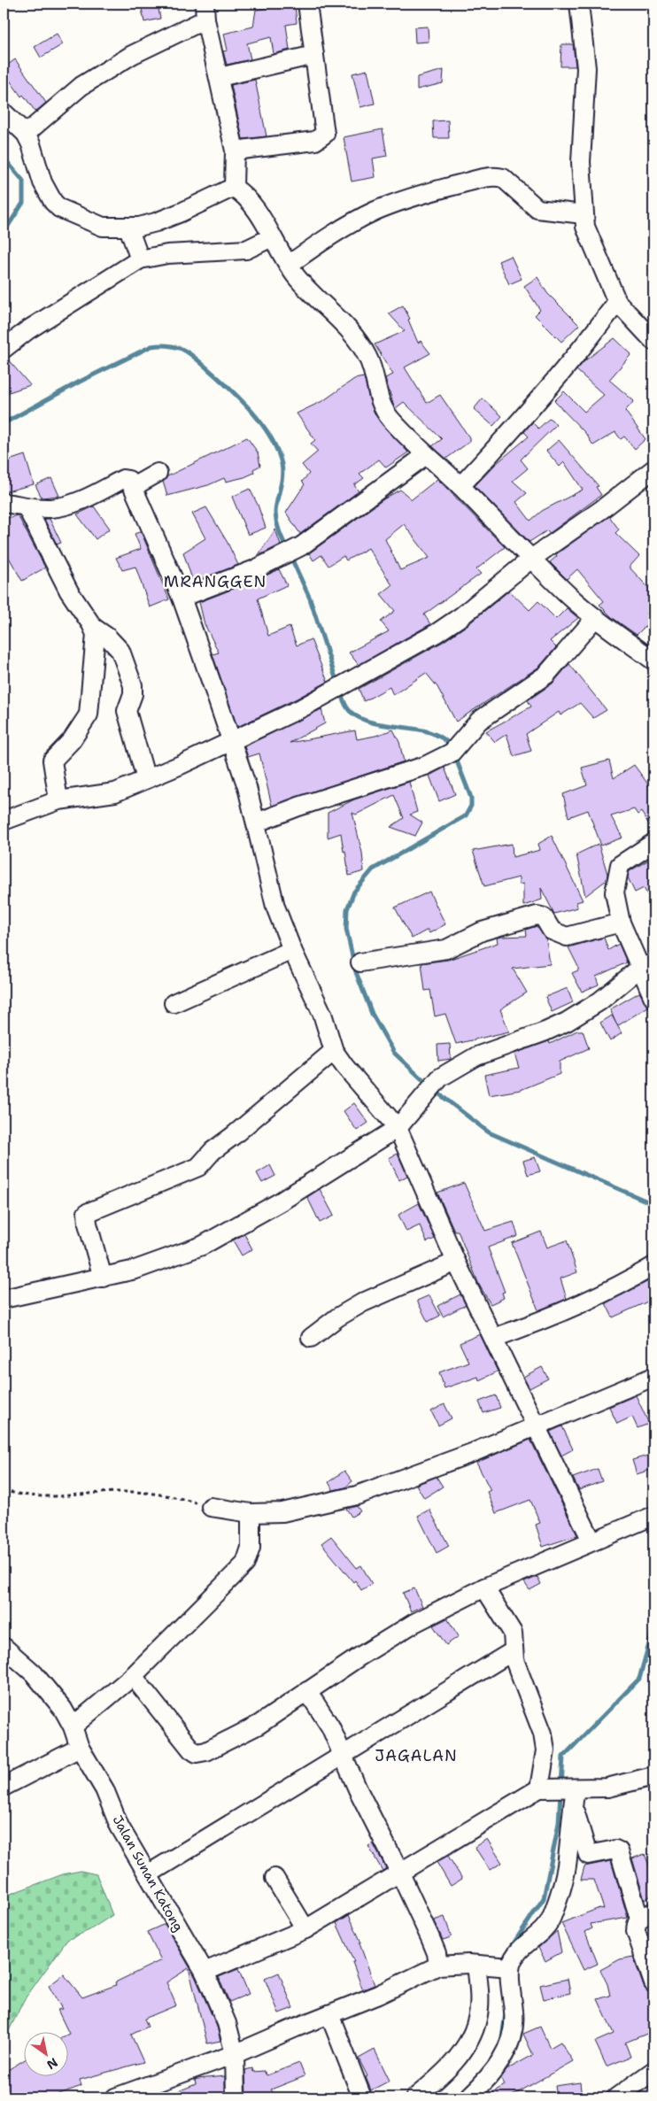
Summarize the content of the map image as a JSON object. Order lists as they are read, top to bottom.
{
  "streets": {
    "street": ["Jalan Sunan Katong"]
  },
  "districts": ["MRANGGEN", "JAGALAN"],
  "north": "bottom right"
}
